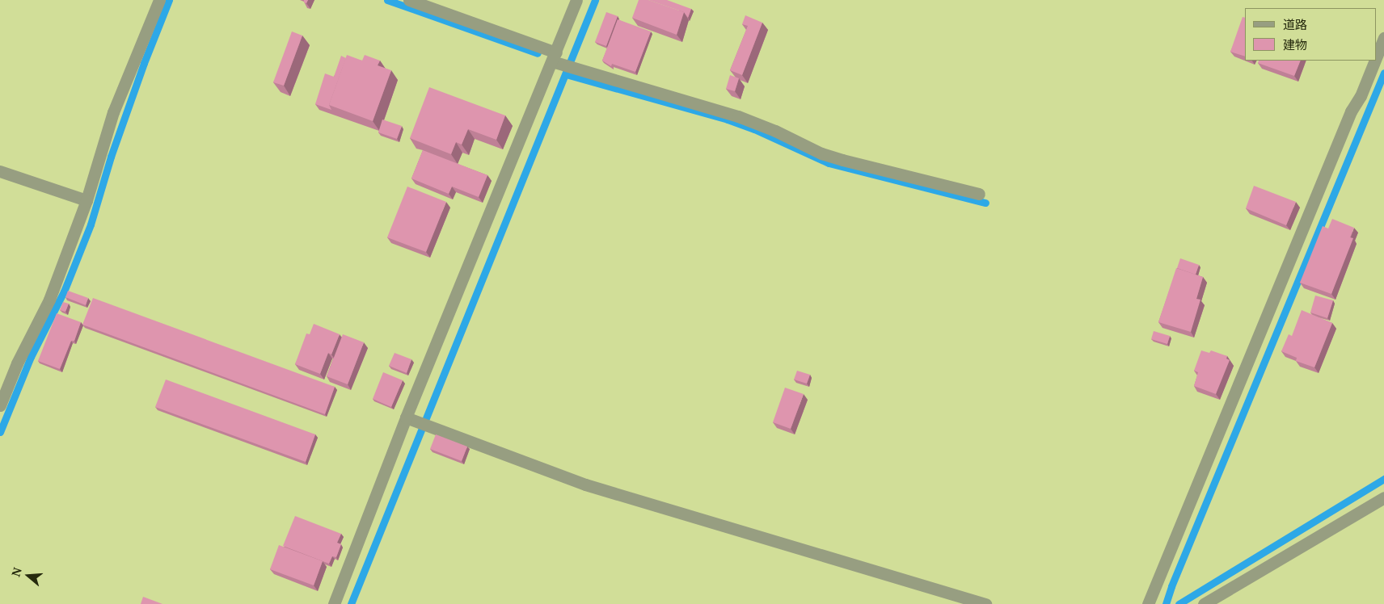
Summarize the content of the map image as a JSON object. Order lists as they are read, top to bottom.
{
  "legend": ["道路", "建物"],
  "north": "left"
}
